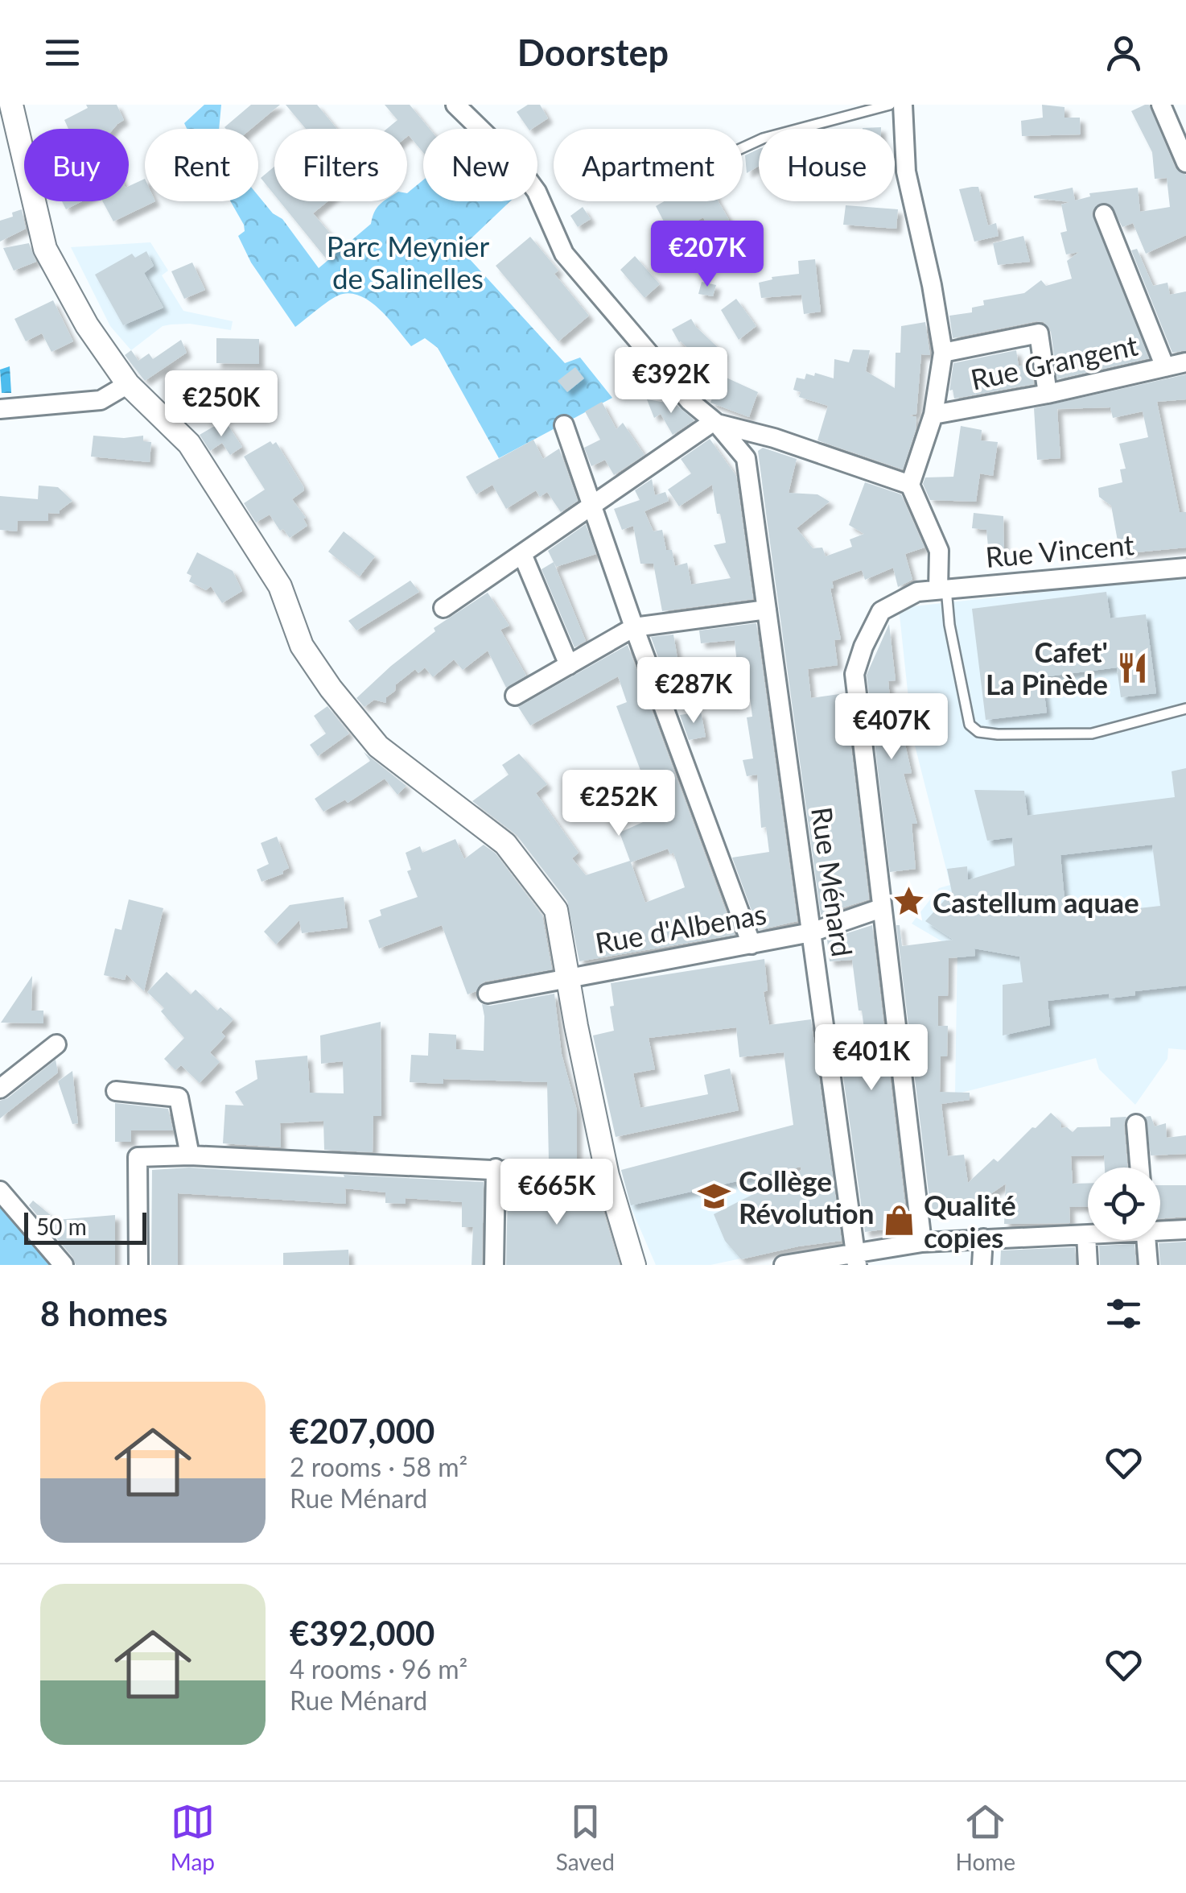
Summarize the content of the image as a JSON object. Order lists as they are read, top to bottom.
{
  "streets": {
    "street": [
      "Rue Grangent",
      "Rue Vincent",
      "Rue Ménard",
      "Rue d'Albenas"
    ]
  },
  "crossings": [
    ["Rue Vincent", "Rue d'Albenas"],
    ["Rue Ménard", "Rue d'Albenas"]
  ],
  "parks": ["Parc Meynier de Salinelles"],
  "places": {
    "restaurant": ["Cafet' La Pinède"],
    "place": ["Castellum aquae"],
    "school or university": ["Collège Révolution"],
    "shop": ["Qualité copies"]
  },
  "scale_bar": "50 m",
  "page": {
    "header": "Doorstep",
    "chip": [
      "Buy",
      "Rent",
      "Filters",
      "New",
      "Apartment",
      "House"
    ],
    "price": [
      "€207K",
      "€392K",
      "€250K",
      "€287K",
      "€407K",
      "€252K",
      "€401K",
      "€665K"
    ],
    "scale": "50 m",
    "heading": "8 homes",
    "list": [
      {
        "name": "€207,000",
        "note": "2 rooms · 58 m² · Rue Ménard"
      },
      {
        "name": "€392,000",
        "note": "4 rooms · 96 m² · Rue Ménard"
      }
    ],
    "tabs": ["Map", "Saved", "Home"]
  }
}
